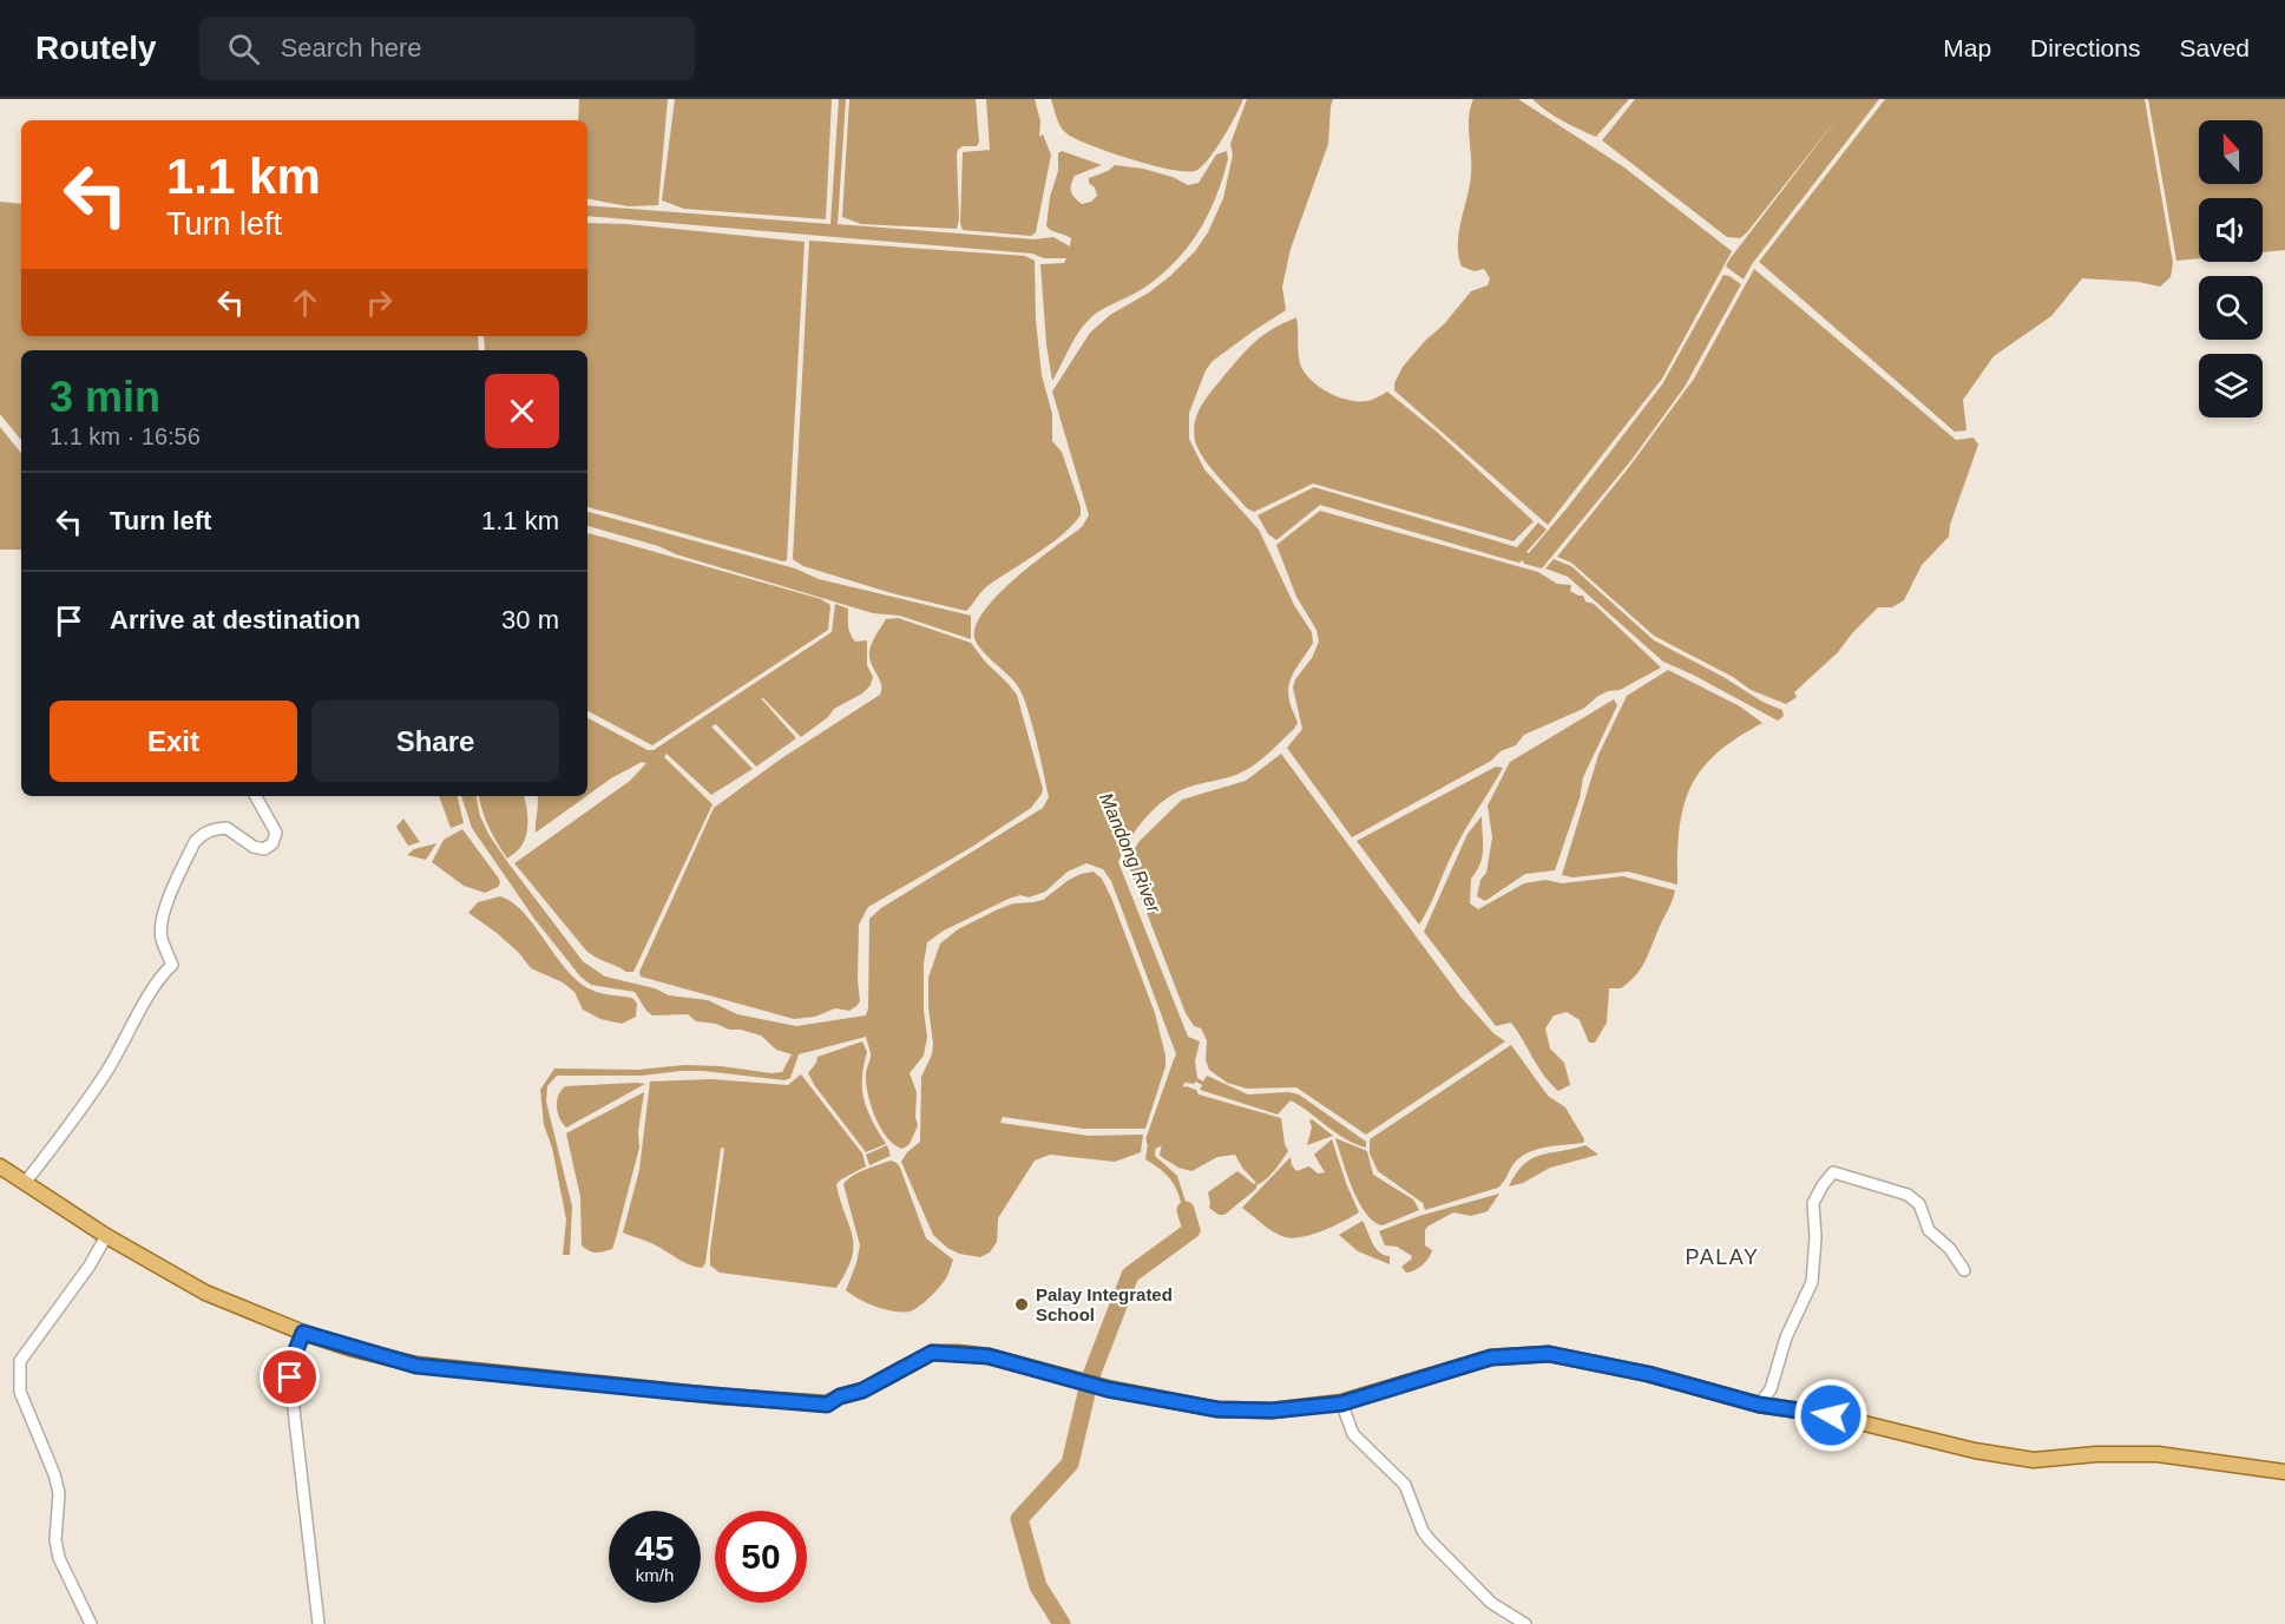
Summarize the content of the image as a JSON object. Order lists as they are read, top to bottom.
{
  "districts": ["PALAY"],
  "water": ["Mandong River"],
  "places": ["Palay Integrated School"],
  "north": "top",
  "page": {
    "header": "Routely",
    "search": "Search here",
    "nav": ["Map", "Directions", "Saved"],
    "turn": ["1.1 km", "Turn left"],
    "heading": ["3 min", "1.1 km · 16:56"],
    "list": [
      {
        "name": "Turn left",
        "value": "1.1 km"
      },
      {
        "name": "Arrive at destination",
        "value": "30 m"
      }
    ],
    "buttons": ["Exit", "Share"],
    "speed": "45 km/h",
    "limit": "50"
  }
}
